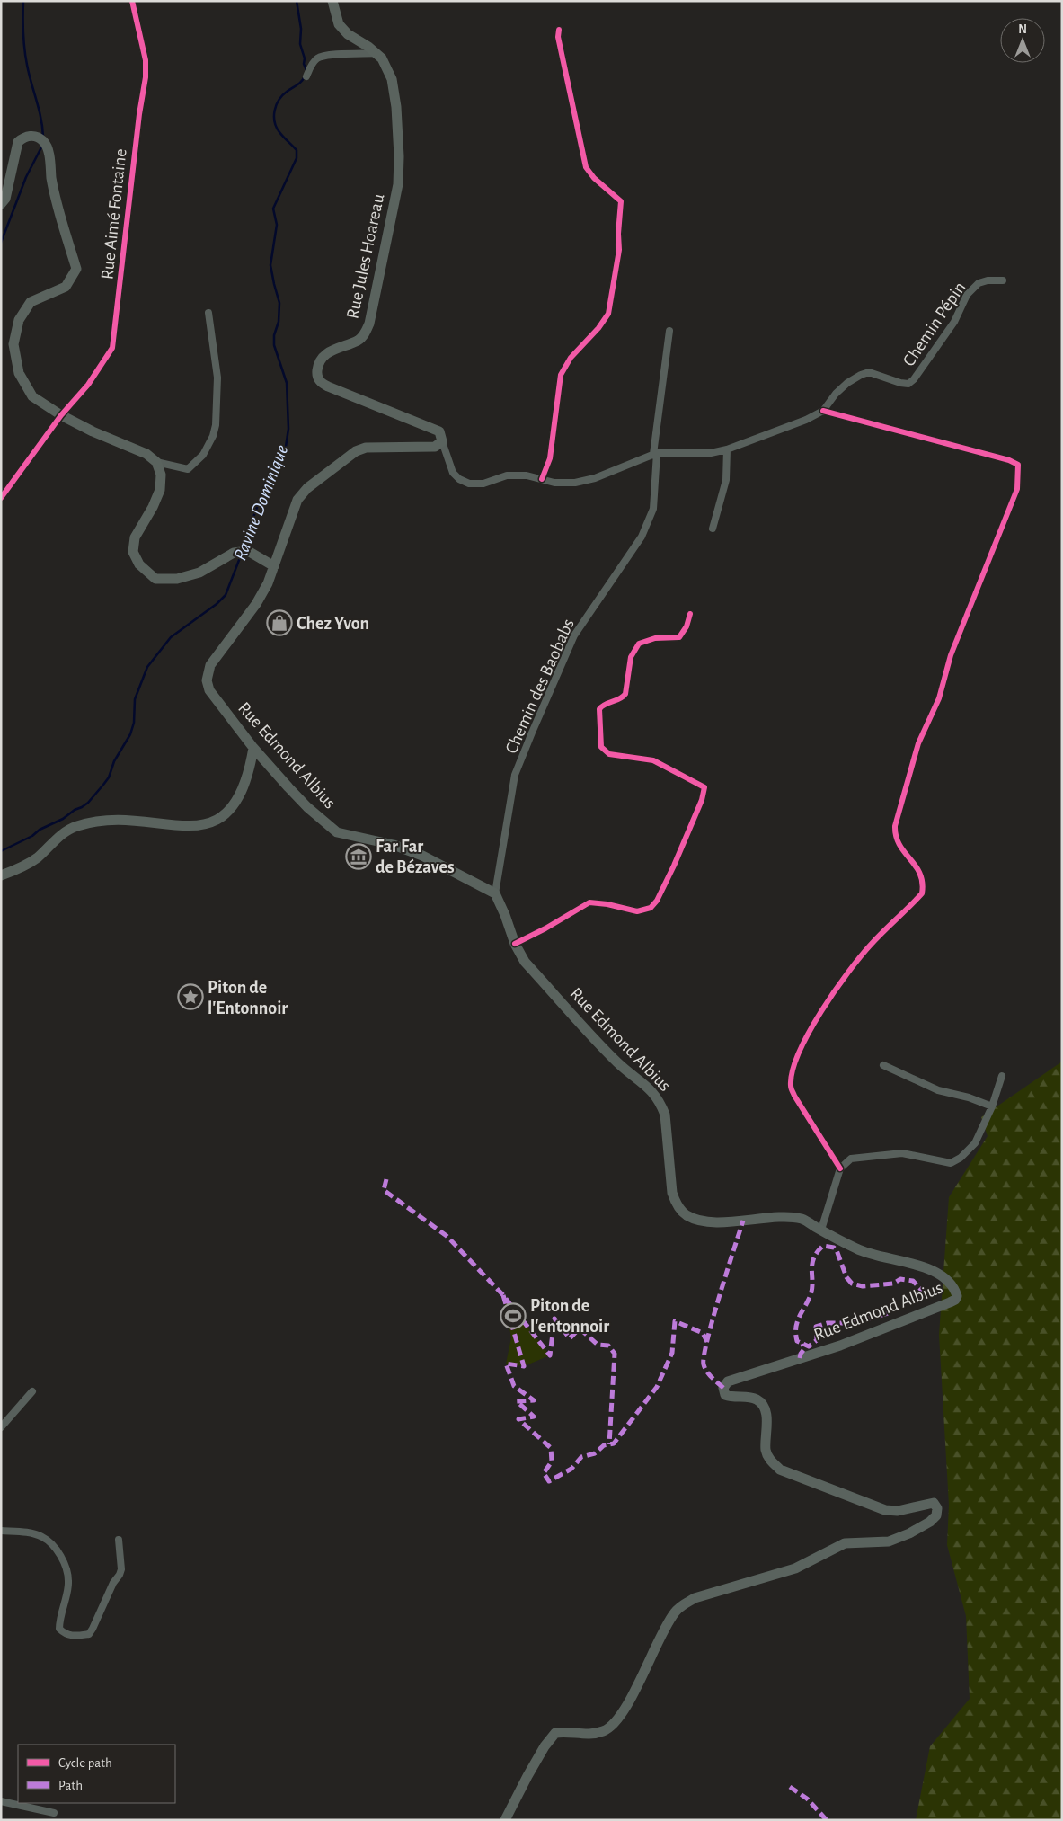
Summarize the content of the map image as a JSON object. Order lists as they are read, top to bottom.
{
  "streets": {
    "main road": ["Rue Jules Hoareau", "Rue Edmond Albius"],
    "street": ["Rue Aimé Fontaine", "Chemin Pépin", "Chemin des Baobabs"]
  },
  "crossings": [
    ["Rue Jules Hoareau", "Chemin Pépin"],
    ["Chemin Pépin", "Chemin des Baobabs"],
    ["Chemin des Baobabs", "Rue Edmond Albius"]
  ],
  "water": ["Ravine Dominique"],
  "places": {
    "shop": ["Chez Yvon"],
    "museum": ["Far Far de Bézaves"],
    "place": ["Piton de l'Entonnoir"],
    "sports": ["Piton de l'entonnoir"]
  },
  "legend": ["Cycle path", "Path"],
  "north": "top"
}
